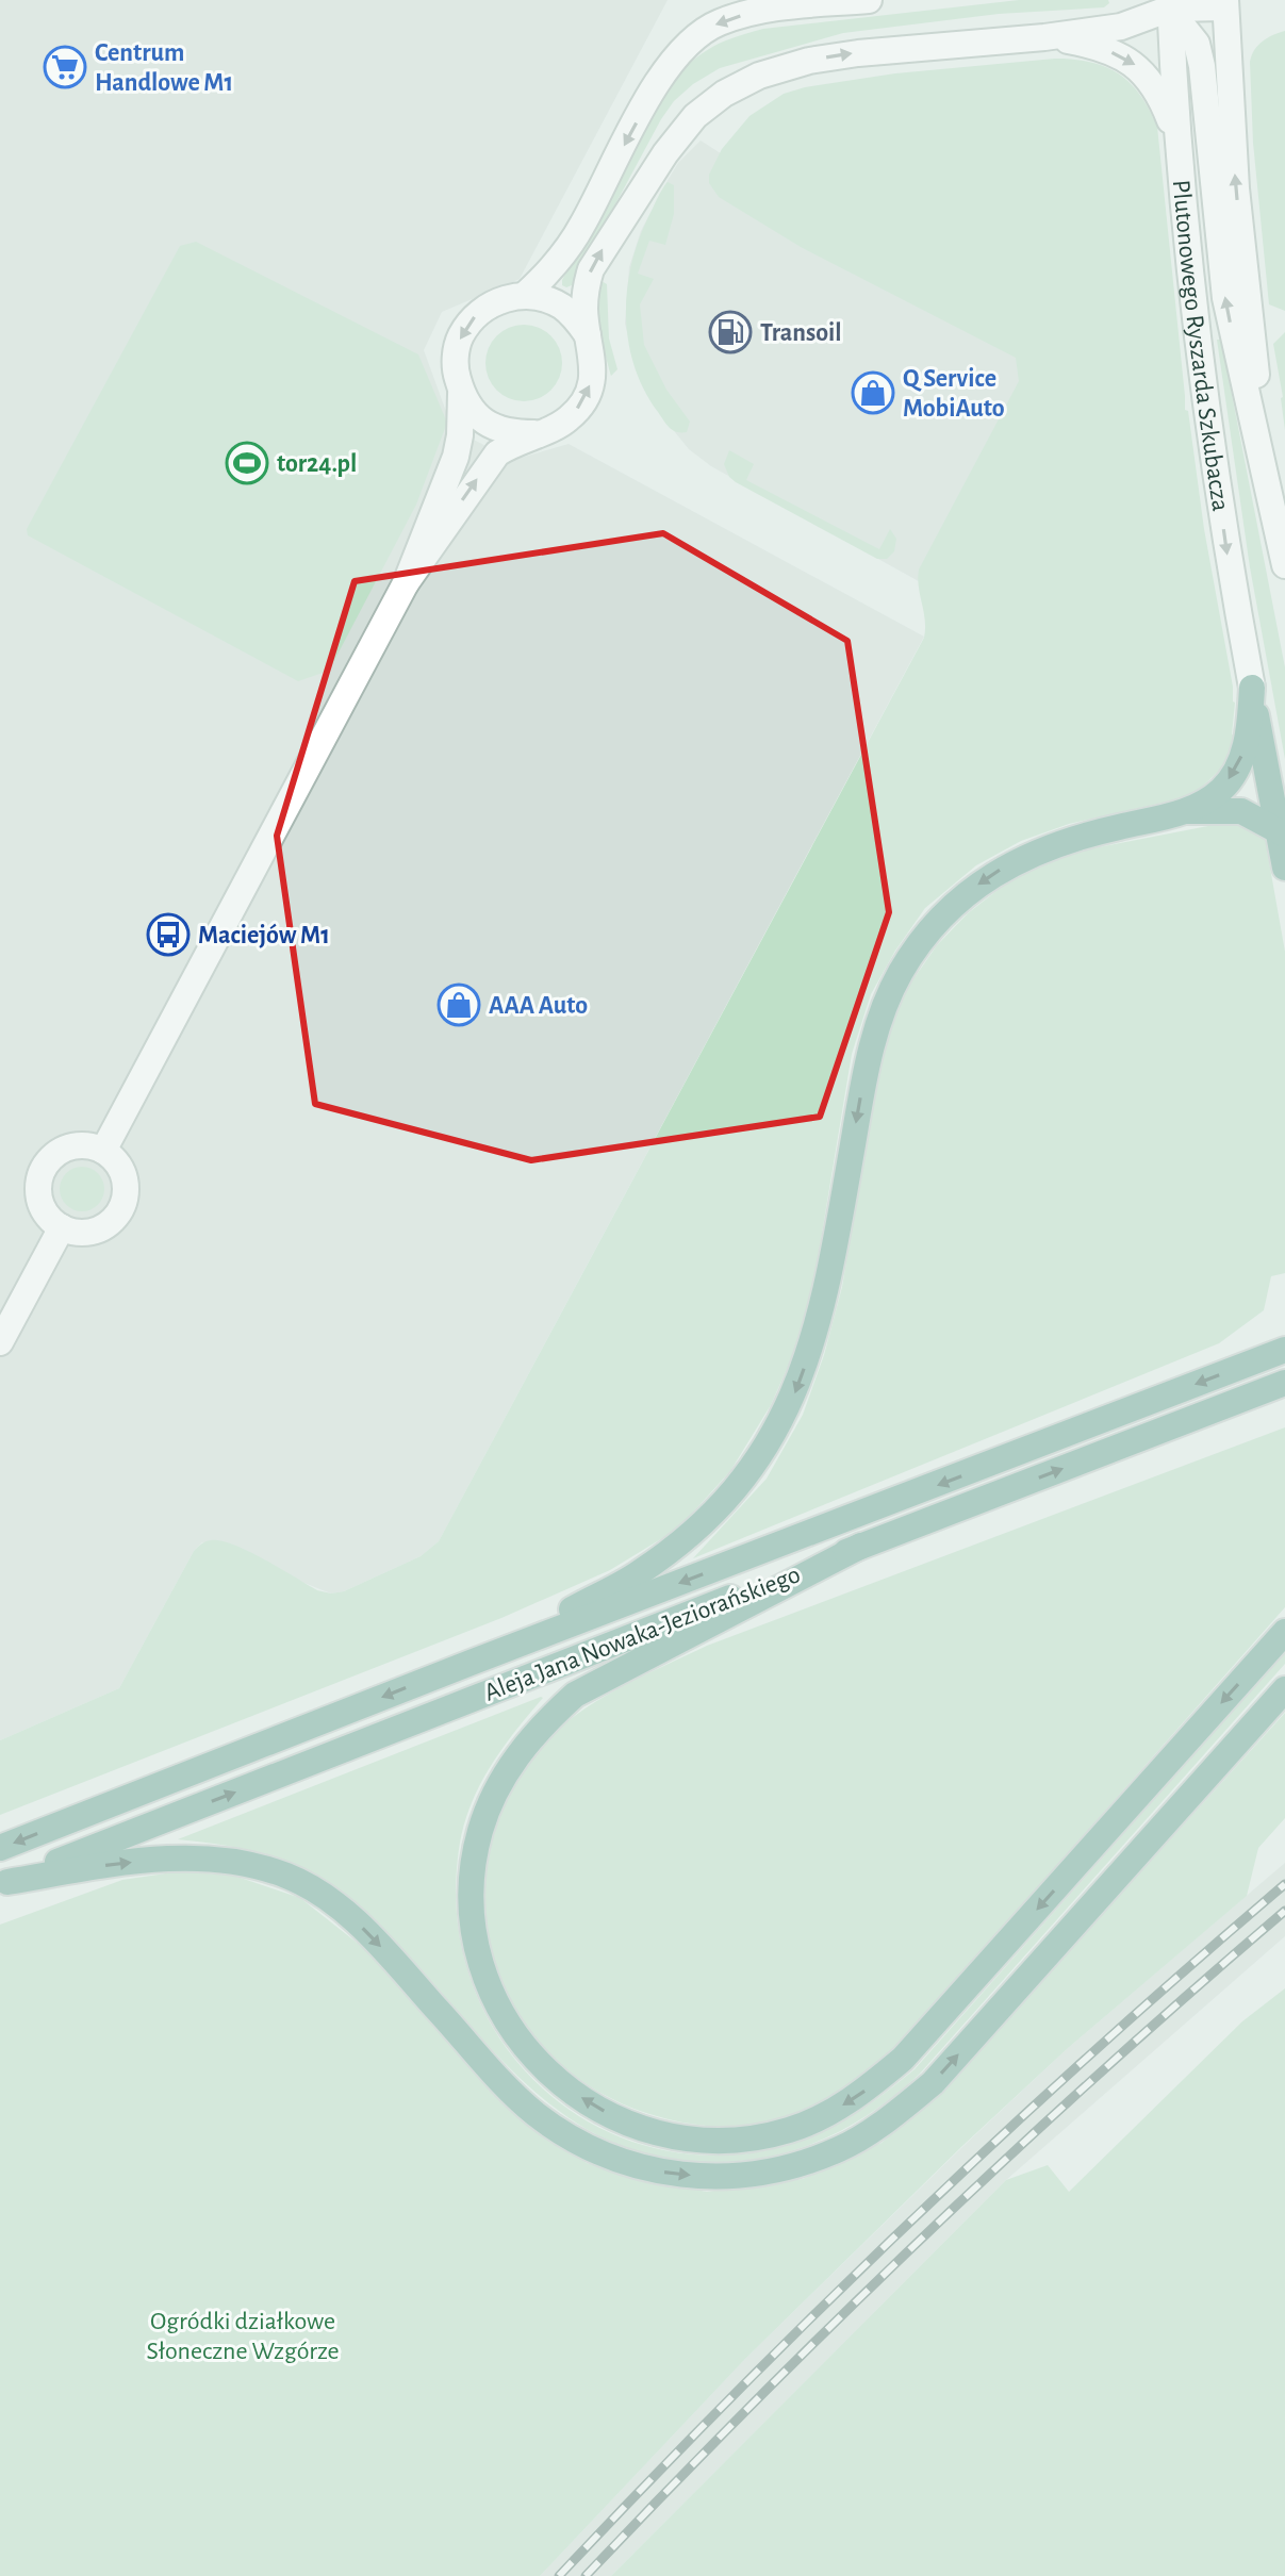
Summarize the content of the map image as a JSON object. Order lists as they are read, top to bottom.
{
  "streets": {
    "main road": ["Aleja Jana Nowaka-Jeziorańskiego"],
    "street": ["Plutonowego Ryszarda Szkubacza"]
  },
  "parks": ["Ogródki działkowe Słoneczne Wzgórze"],
  "places": {
    "supermarket": ["Centrum Handlowe M1"],
    "fuel station": ["Transoil"],
    "shop": ["Q Service MobiAuto", "AAA Auto"],
    "sports": ["tor24.pl"],
    "bus stop": ["Maciejów M1"]
  }
}
